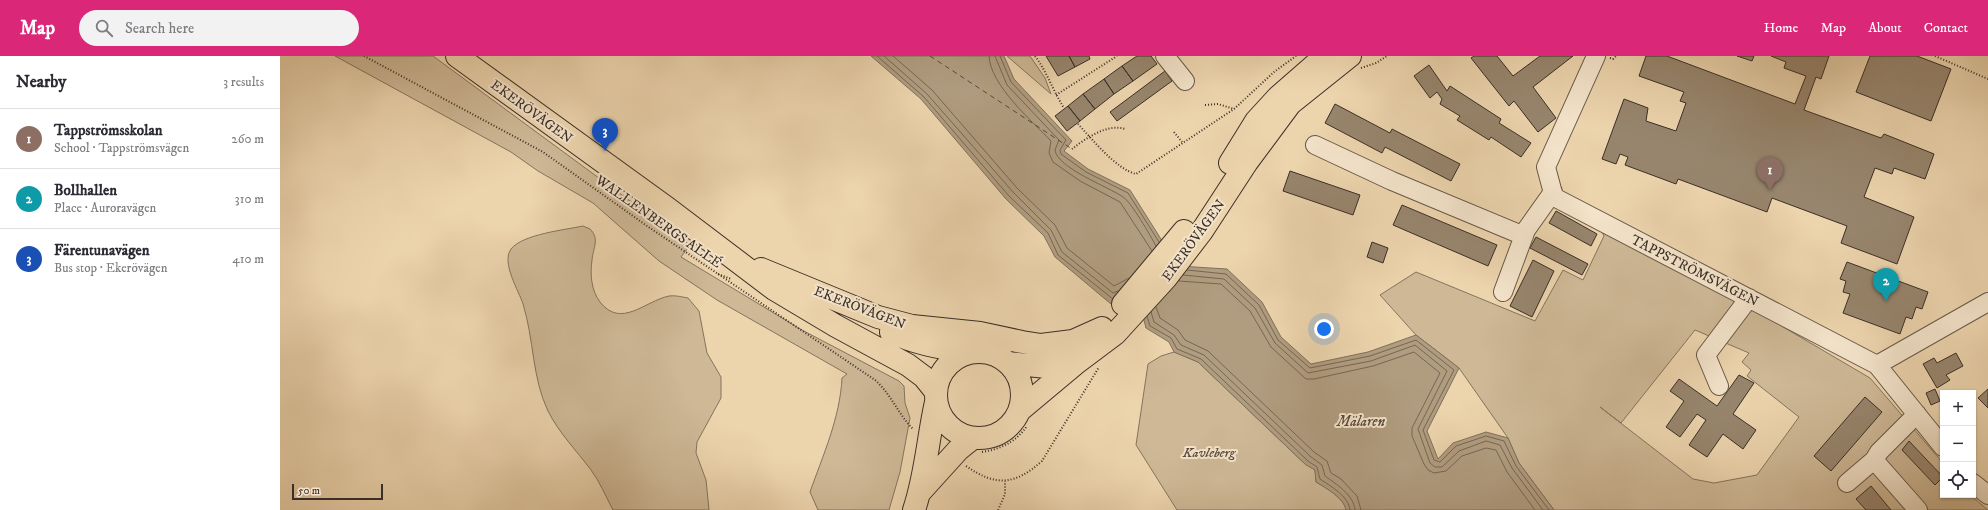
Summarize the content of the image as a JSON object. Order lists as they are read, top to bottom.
{
  "streets": {
    "main road": ["EKERÖVÄGEN"],
    "street": ["TAPPSTRÖMSVÄGEN"],
    "path": ["WALLENBERGS ALLÉ"]
  },
  "water": ["Mälaren"],
  "parks": ["Kavleberg"],
  "scale_bar": "50 m",
  "page": {
    "header": "Map",
    "search": "Search here",
    "nav": [
      "Home",
      "Map",
      "About",
      "Contact"
    ],
    "heading": ["Nearby", "3 results"],
    "list": [
      {
        "mark": "1",
        "name": "Tappströmsskolan",
        "note": "School · Tappströmsvägen",
        "value": "260 m"
      },
      {
        "mark": "2",
        "name": "Bollhallen",
        "note": "Place · Auroravägen",
        "value": "310 m"
      },
      {
        "mark": "3",
        "name": "Färentunavägen",
        "note": "Bus stop · Ekerövägen",
        "value": "410 m"
      }
    ],
    "pins": ["3", "1", "2"],
    "map_buttons": ["+", "−"],
    "scale": "50 m"
  }
}
